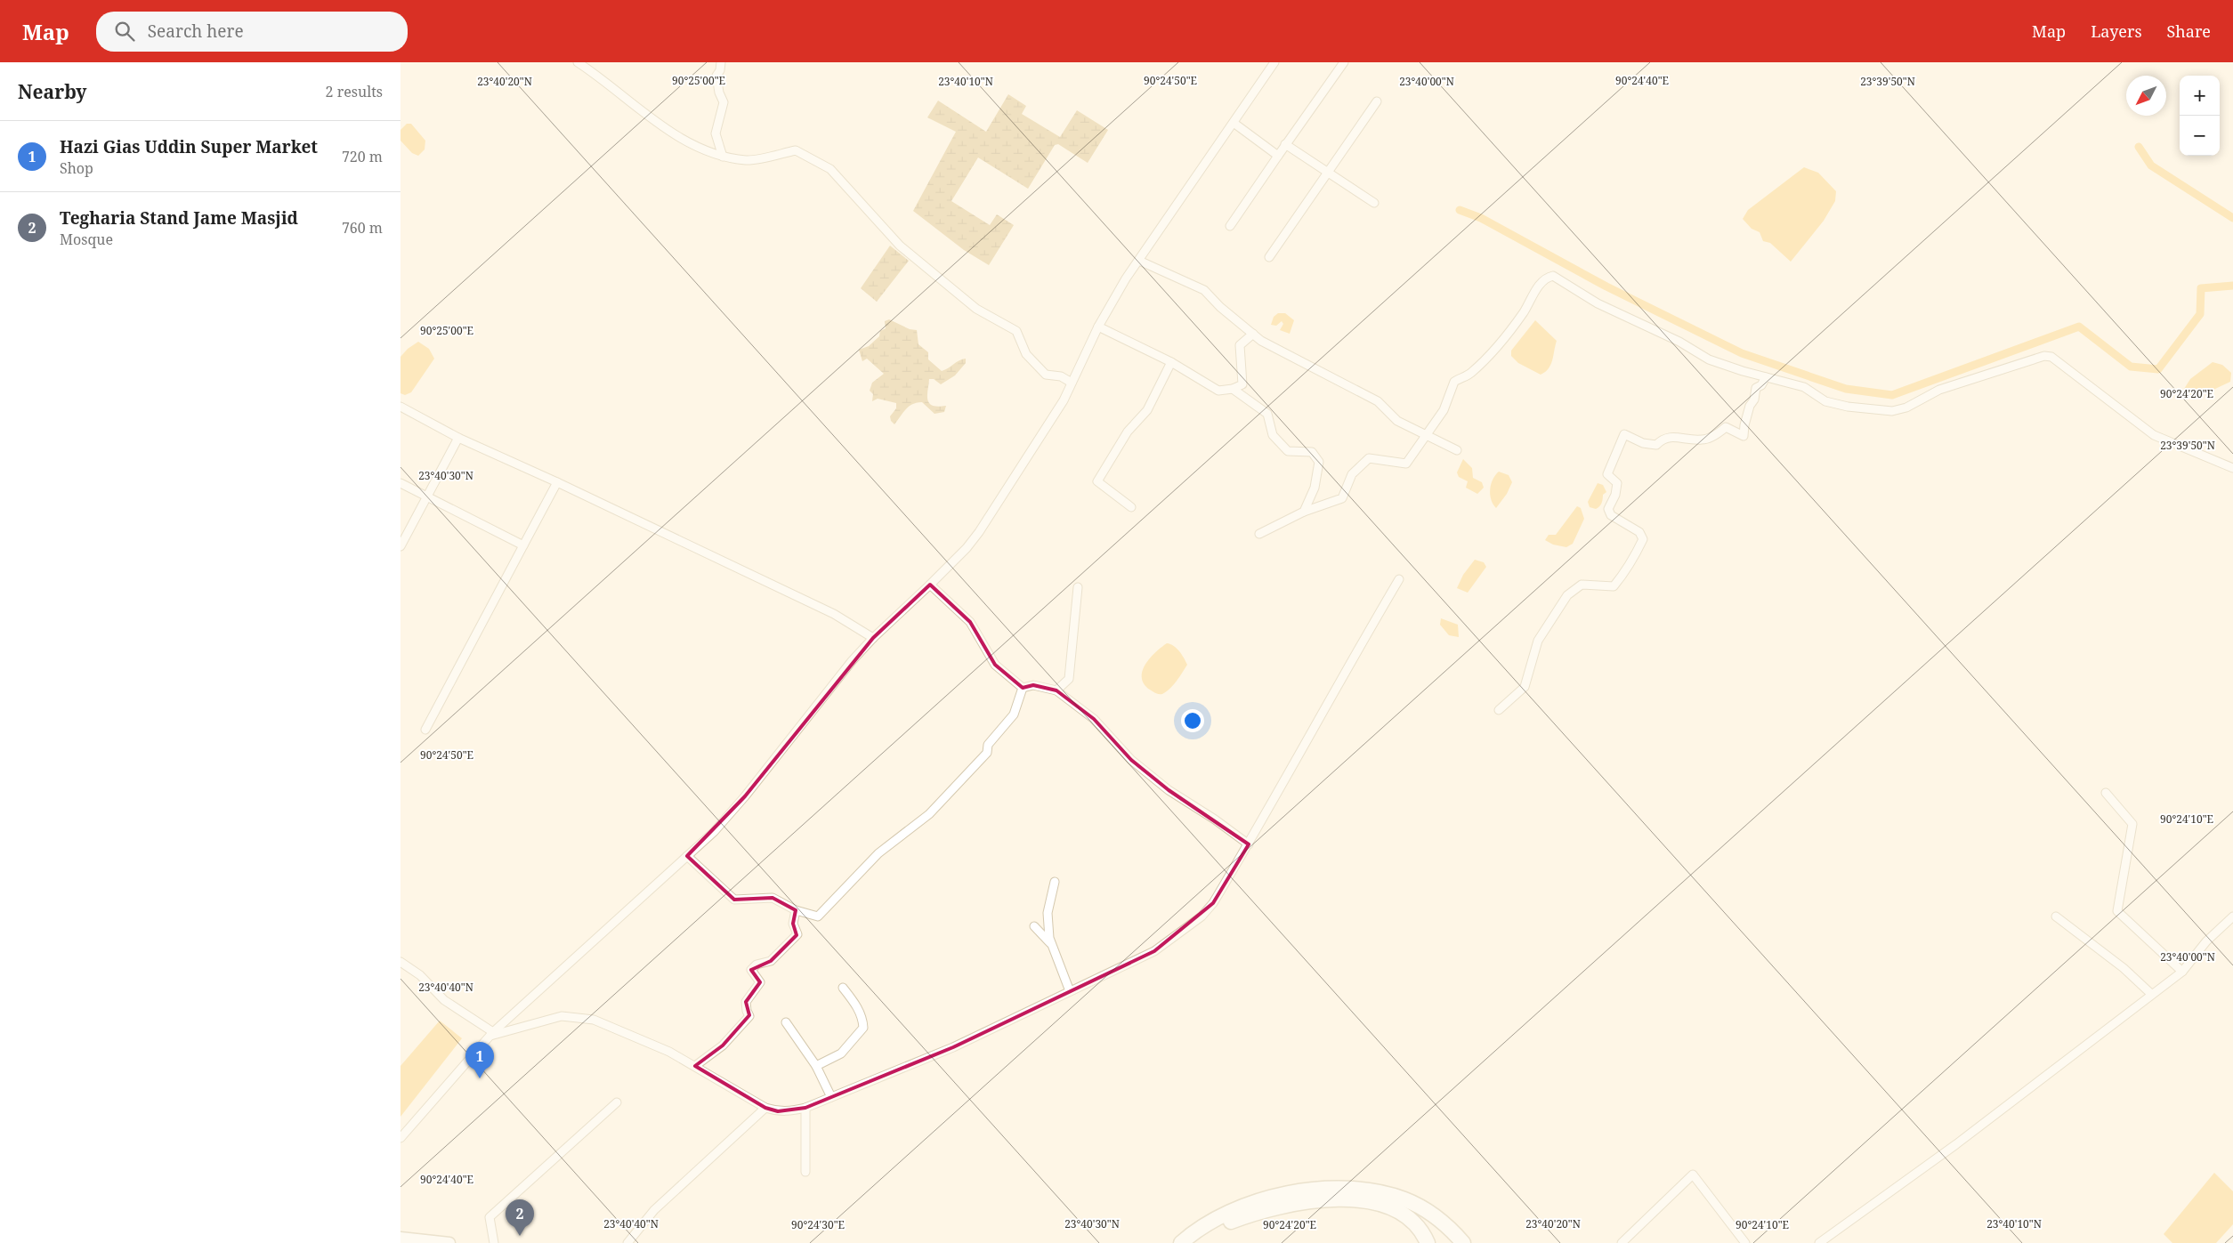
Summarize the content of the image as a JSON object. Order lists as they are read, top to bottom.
{
  "north": "bottom left",
  "page": {
    "header": "Map",
    "search": "Search here",
    "nav": ["Map", "Layers", "Share"],
    "heading": ["Nearby", "2 results"],
    "map_buttons": ["+", "−"],
    "list": [
      {
        "mark": "1",
        "name": "Hazi Gias Uddin Super Market",
        "note": "Shop",
        "value": "720 m"
      },
      {
        "mark": "2",
        "name": "Tegharia Stand Jame Masjid",
        "note": "Mosque",
        "value": "760 m"
      }
    ],
    "pins": ["1", "2"]
  },
  "coordinates": [
    "90°25'00\"E",
    "90°24'50\"E",
    "90°24'40\"E",
    "23°40'10\"N",
    "23°40'00\"N",
    "23°39'50\"N",
    "23°40'20\"N",
    "90°24'20\"E",
    "23°40'30\"N",
    "90°24'10\"E",
    "23°40'40\"N",
    "90°24'30\"E"
  ]
}
